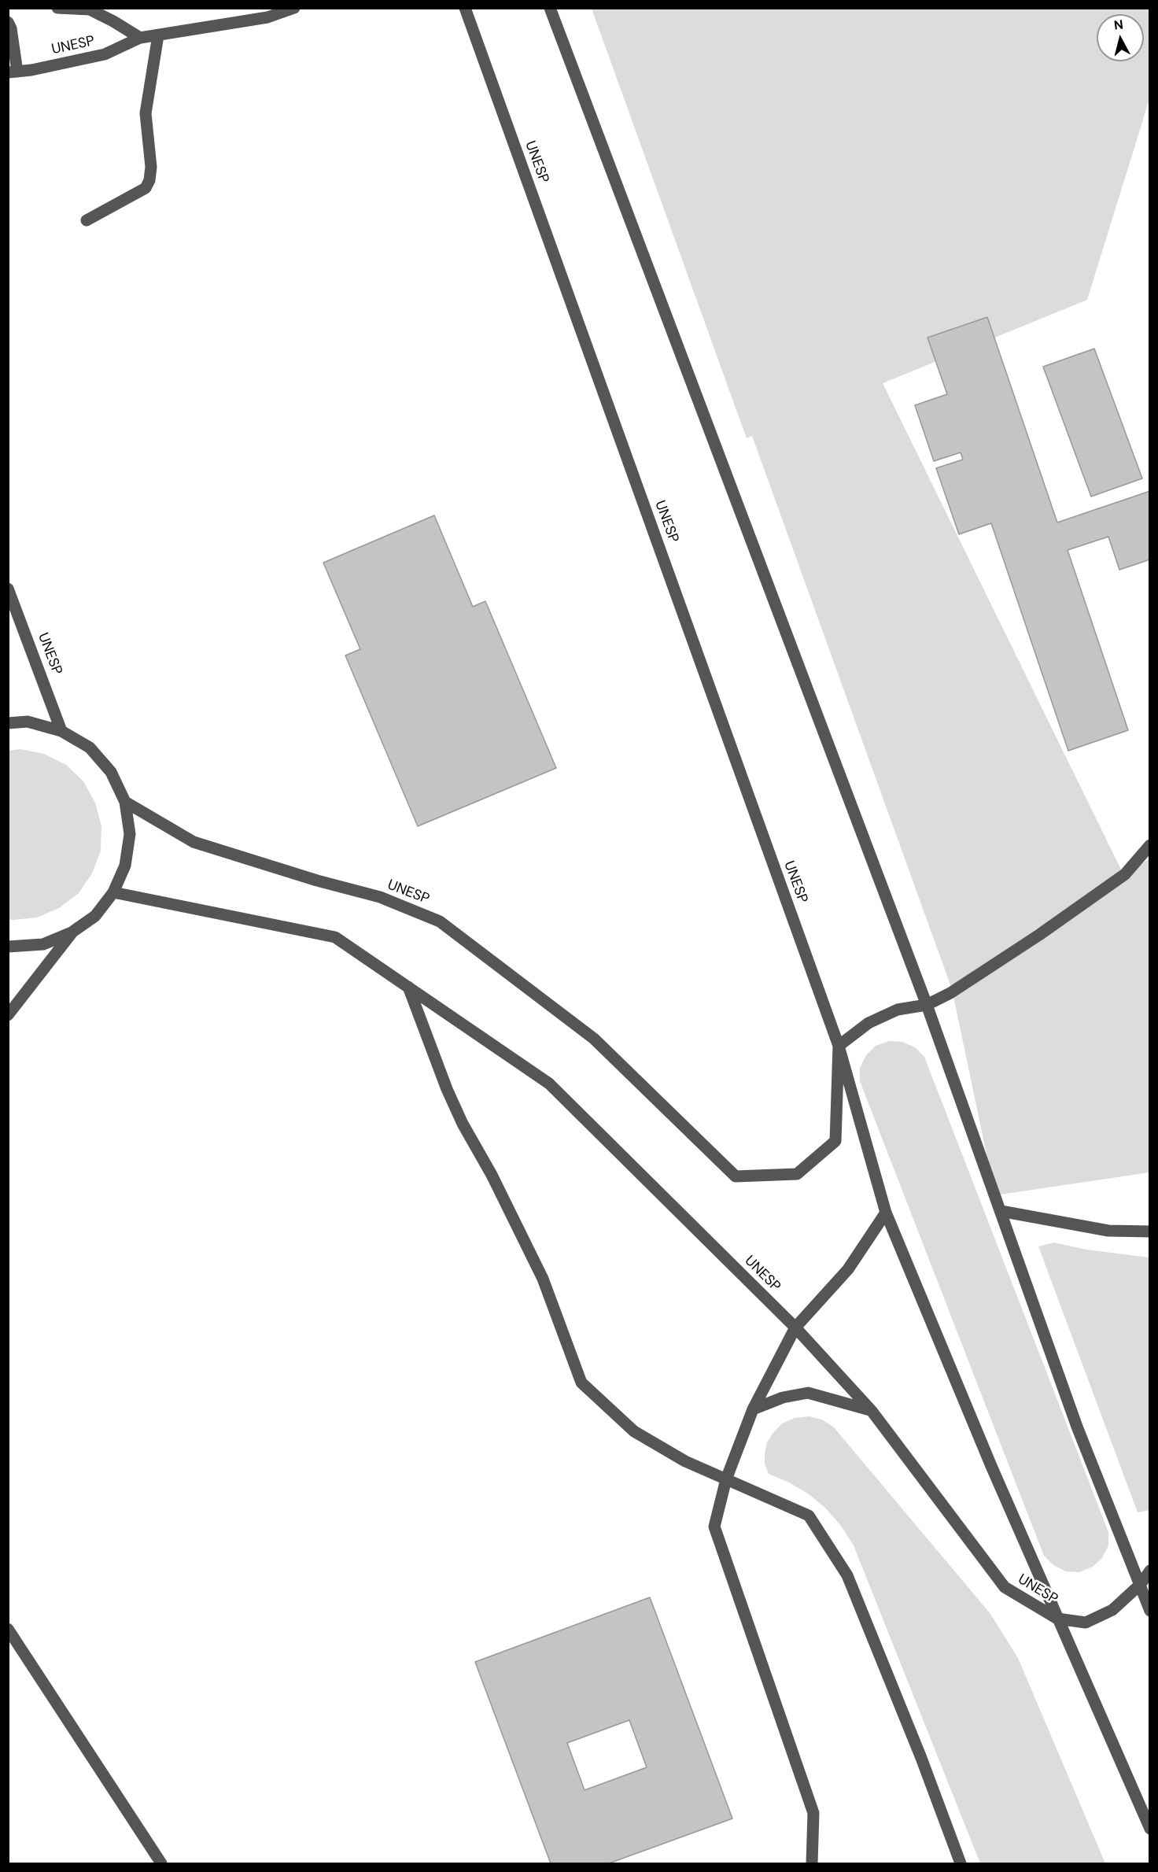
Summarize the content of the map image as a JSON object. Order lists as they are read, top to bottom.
{
  "streets": {
    "street": ["UNESP"]
  },
  "north": "top"
}
